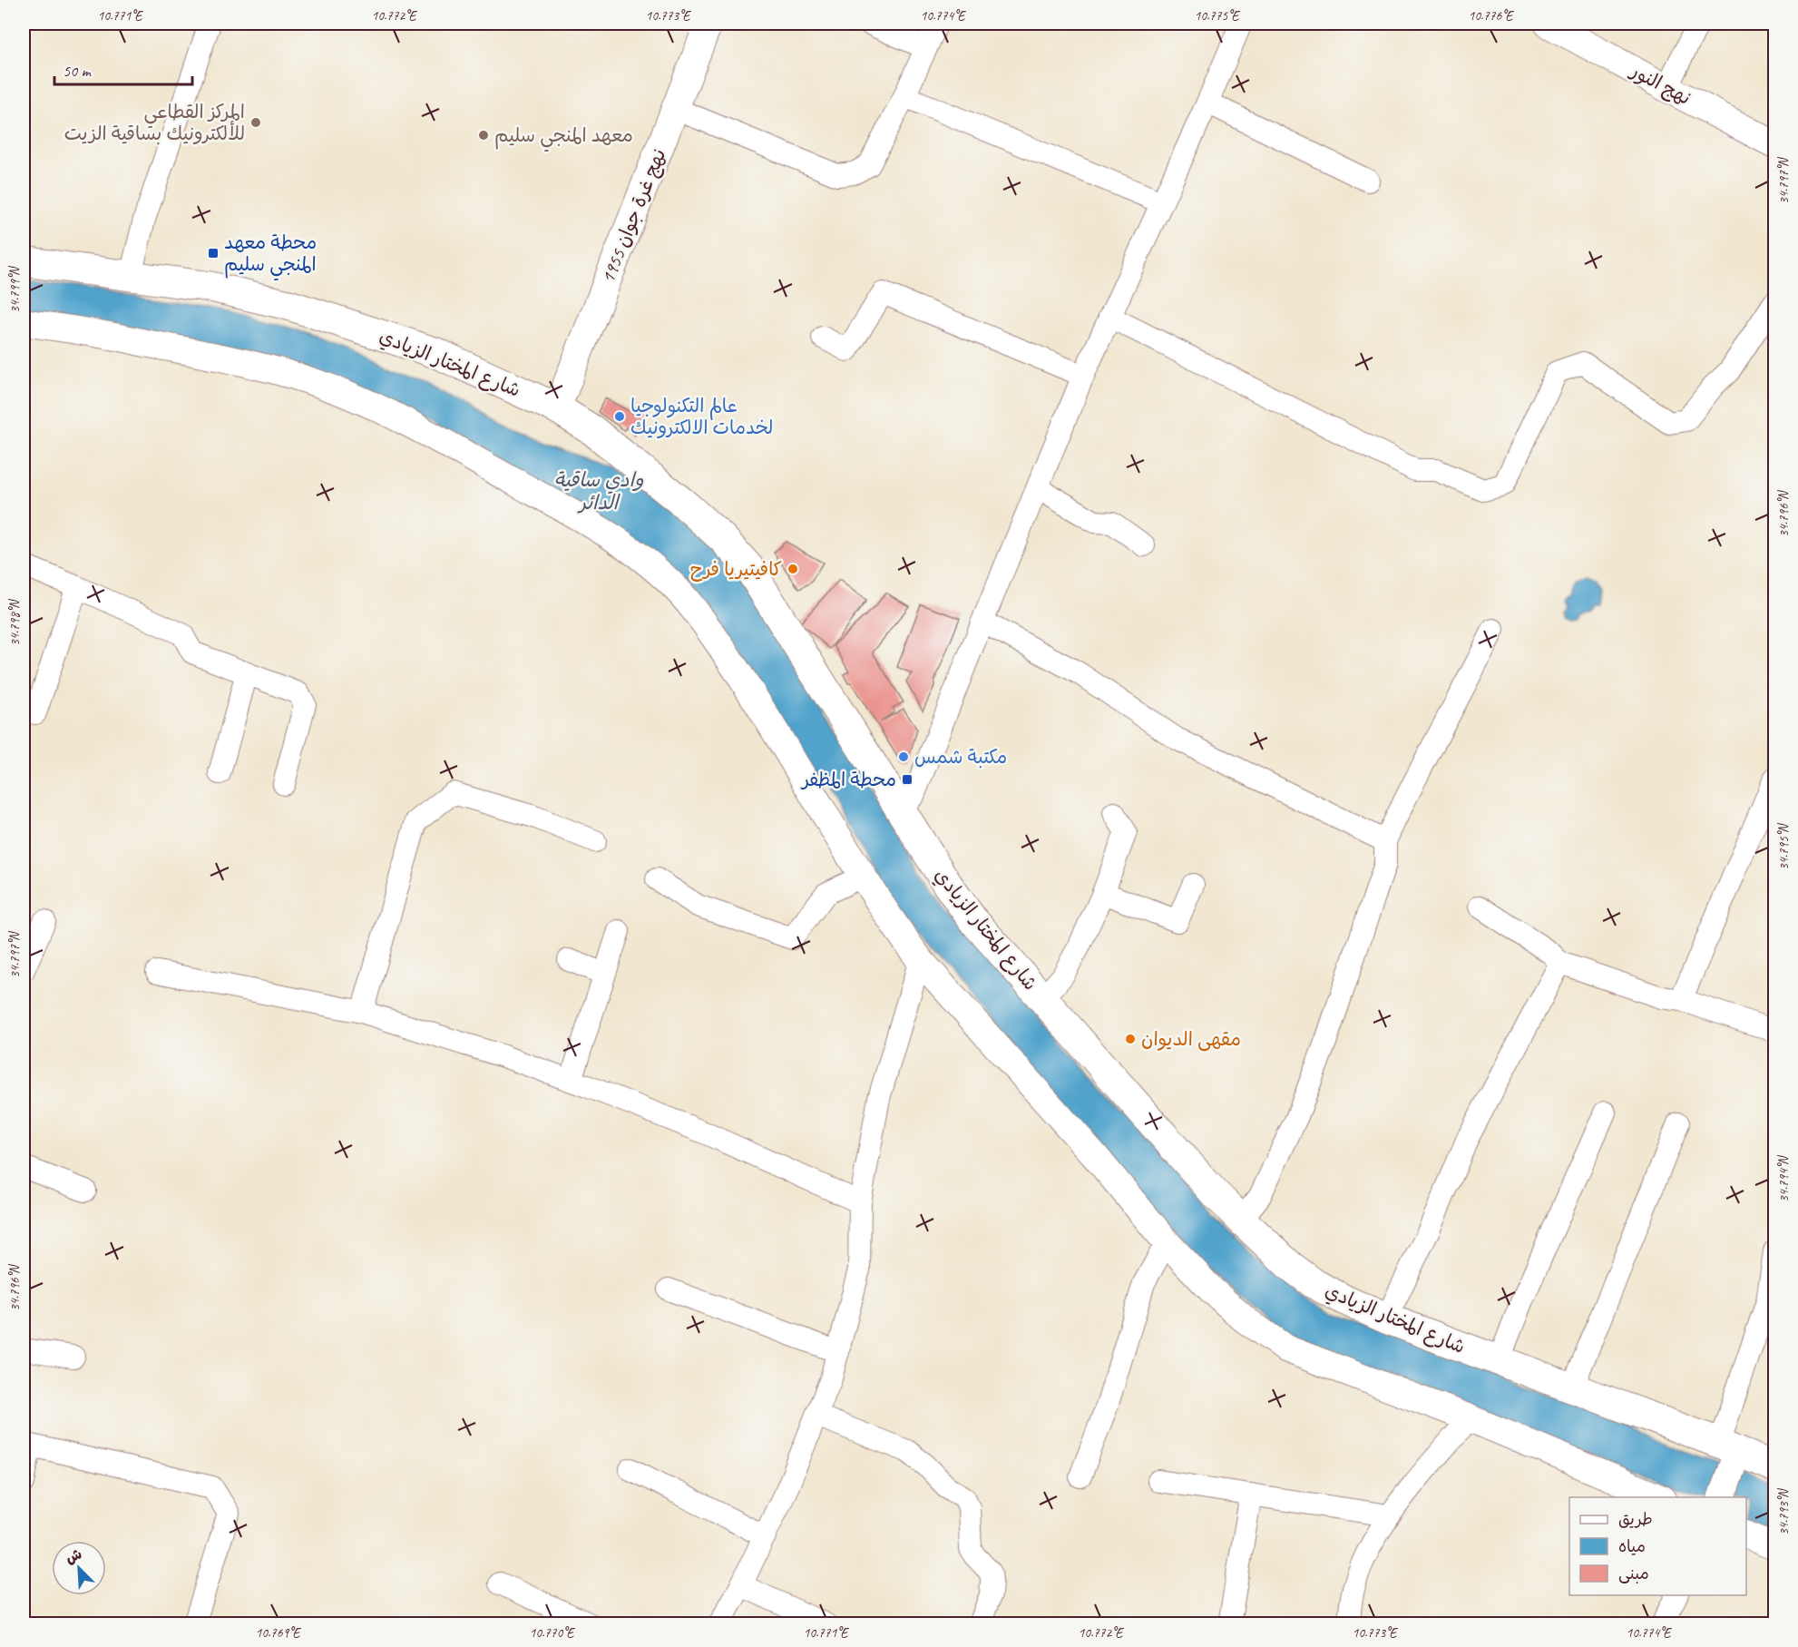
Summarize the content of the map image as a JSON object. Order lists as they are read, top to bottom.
{
  "streets": {
    "main road": ["شارع المختار الزيادي"],
    "street": ["نهج النور", "نهج غرة جوان 1955"]
  },
  "crossings": [
    ["نهج غرة جوان 1955", "شارع المختار الزيادي"]
  ],
  "water": ["وادي ساقية الدائر"],
  "places": {
    "other": [
      "المركز القطاعي للألكترونيك بساقية الزيت",
      "معهد المنجي سليم",
      "عالم التكنولوجيا لخدمات الالكترونيك",
      "كافيتيريا فرح",
      "مكتبة شمس",
      "مقهى الديوان"
    ],
    "transit": ["محطة معهد المنجي سليم", "محطة المظفر"]
  },
  "legend": ["طريق", "مياه", "مبنى"],
  "scale_bar": "50 m",
  "north": "top left",
  "coordinates": [
    "10.771°E",
    "10.772°E",
    "10.773°E",
    "10.774°E",
    "10.775°E",
    "10.776°E",
    "34.797°N",
    "34.799°N",
    "34.796°N",
    "34.798°N",
    "34.795°N",
    "34.794°N",
    "34.793°N",
    "10.769°E",
    "10.770°E"
  ]
}
